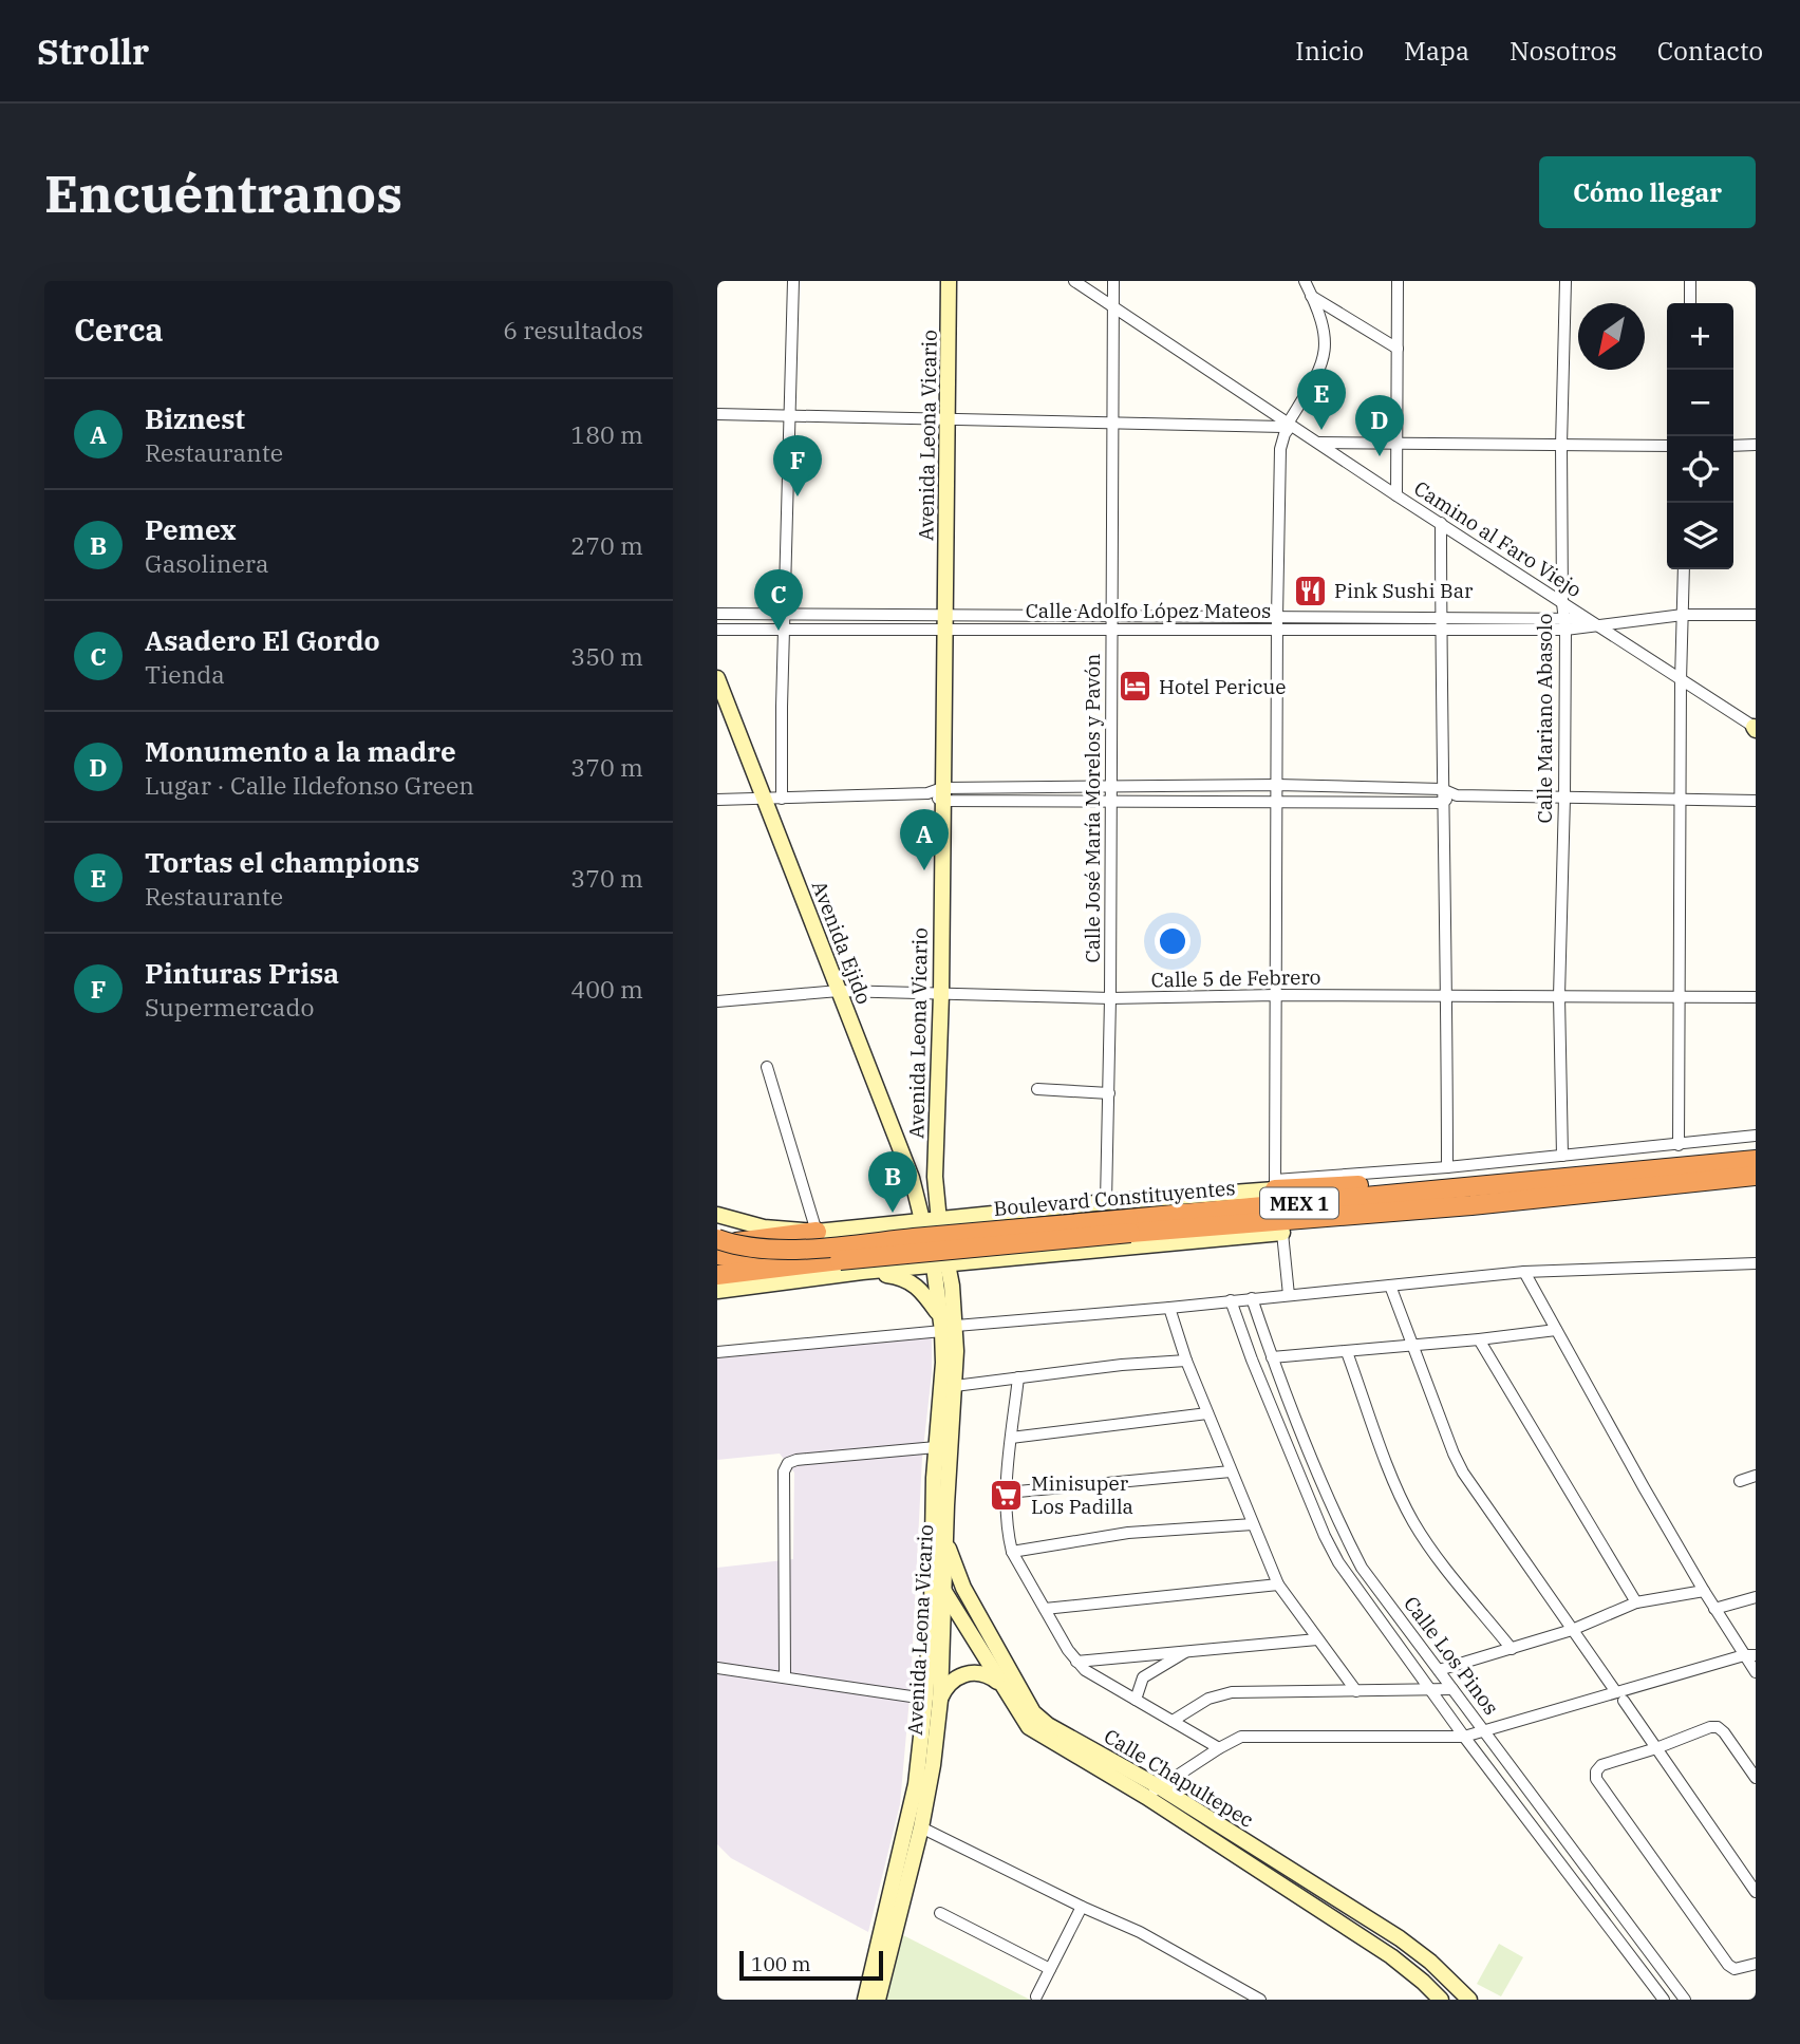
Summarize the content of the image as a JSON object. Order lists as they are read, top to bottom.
{
  "streets": {
    "highway": ["Boulevard Constituyentes", "MEX 1"],
    "street": [
      "Avenida Leona Vicario",
      "Camino al Faro Viejo",
      "Calle Adolfo López Mateos",
      "Calle Mariano Abasolo",
      "Calle José María Morelos y Pavón",
      "Avenida Ejido",
      "Calle 5 de Febrero",
      "Calle Los Pinos",
      "Calle Chapultepec"
    ]
  },
  "crossings": [
    ["Avenida Leona Vicario", "Calle Adolfo López Mateos"],
    ["Avenida Leona Vicario", "Avenida Ejido"],
    ["Avenida Leona Vicario", "Calle 5 de Febrero"],
    ["Avenida Leona Vicario", "Boulevard Constituyentes"],
    ["Avenida Leona Vicario", "Calle Chapultepec"],
    ["Camino al Faro Viejo", "Calle Adolfo López Mateos"],
    ["Camino al Faro Viejo", "Calle Mariano Abasolo"],
    ["Camino al Faro Viejo", "Calle José María Morelos y Pavón"],
    ["Calle Adolfo López Mateos", "Calle Mariano Abasolo"],
    ["Calle Adolfo López Mateos", "Calle José María Morelos y Pavón"],
    ["Calle Mariano Abasolo", "Calle 5 de Febrero"],
    ["Calle José María Morelos y Pavón", "Calle 5 de Febrero"],
    ["Calle José María Morelos y Pavón", "Boulevard Constituyentes"],
    ["Avenida Ejido", "Calle 5 de Febrero"],
    ["Avenida Ejido", "Boulevard Constituyentes"],
    ["Boulevard Constituyentes", "MEX 1"]
  ],
  "places": {
    "restaurant": ["Pink Sushi Bar"],
    "hotel": ["Hotel Pericue"],
    "supermarket": ["Minisuper Los Padilla"]
  },
  "scale_bar": "100 m",
  "north": "bottom left",
  "page": {
    "header": "Strollr",
    "nav": [
      "Inicio",
      "Mapa",
      "Nosotros",
      "Contacto"
    ],
    "buttons": "Cómo llegar",
    "title": "Encuéntranos",
    "heading": ["Cerca", "6 resultados"],
    "map_buttons": ["+", "−"],
    "pins": [
      "E",
      "D",
      "F",
      "C",
      "A",
      "B"
    ],
    "list": [
      {
        "mark": "A",
        "name": "Biznest",
        "note": "Restaurante",
        "value": "180 m"
      },
      {
        "mark": "B",
        "name": "Pemex",
        "note": "Gasolinera",
        "value": "270 m"
      },
      {
        "mark": "C",
        "name": "Asadero El Gordo",
        "note": "Tienda",
        "value": "350 m"
      },
      {
        "mark": "D",
        "name": "Monumento a la madre",
        "note": "Lugar · Calle Ildefonso Green",
        "value": "370 m"
      },
      {
        "mark": "E",
        "name": "Tortas el champions",
        "note": "Restaurante",
        "value": "370 m"
      },
      {
        "mark": "F",
        "name": "Pinturas Prisa",
        "note": "Supermercado",
        "value": "400 m"
      }
    ],
    "scale": "100 m"
  }
}
